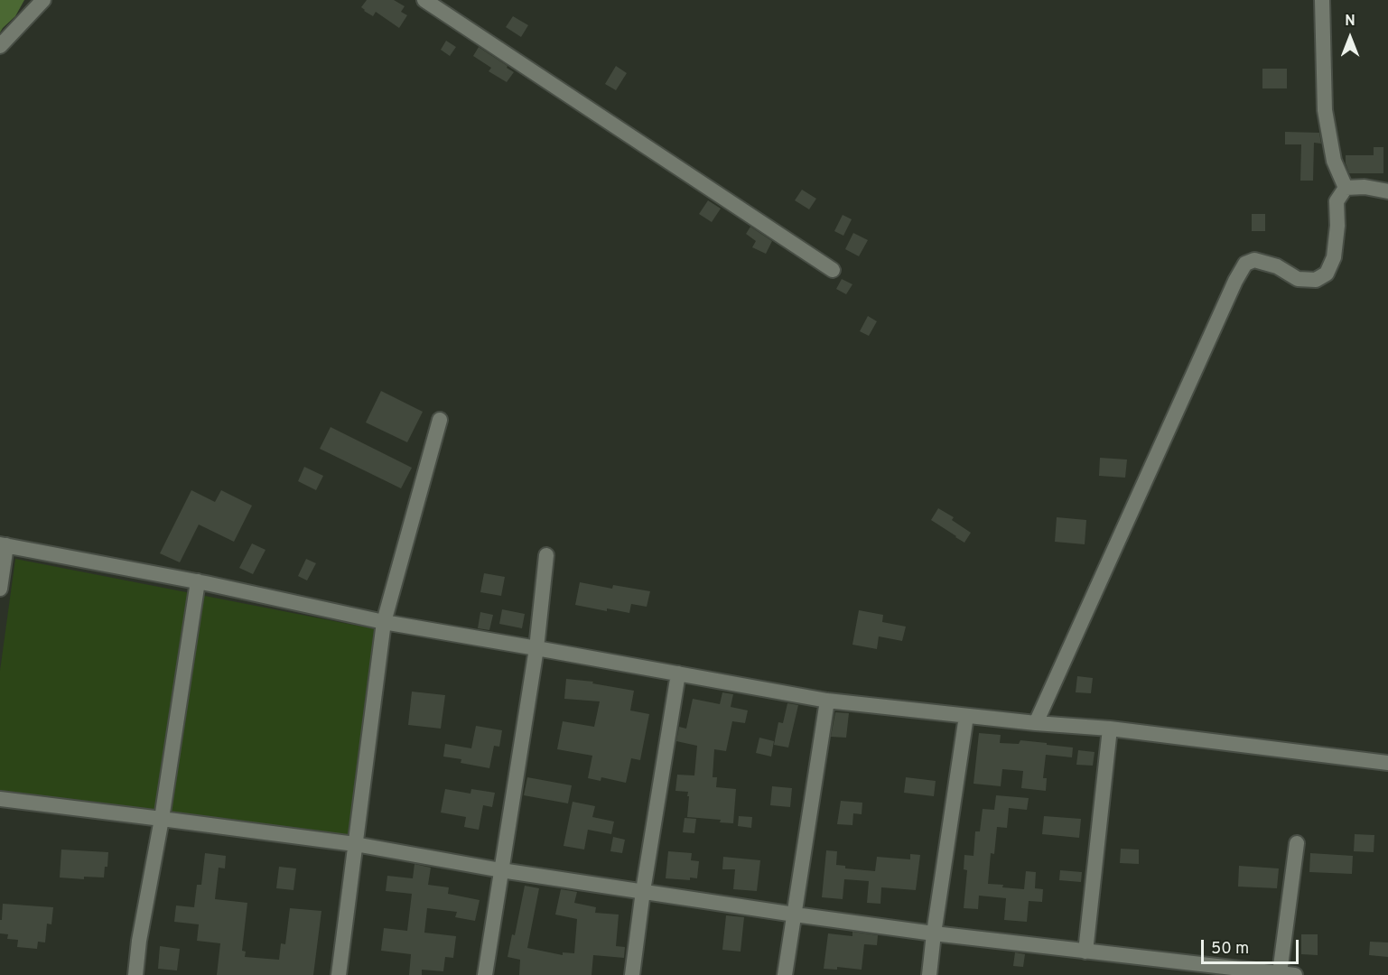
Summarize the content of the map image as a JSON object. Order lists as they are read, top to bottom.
{
  "scale_bar": "50 m",
  "north": "top"
}
